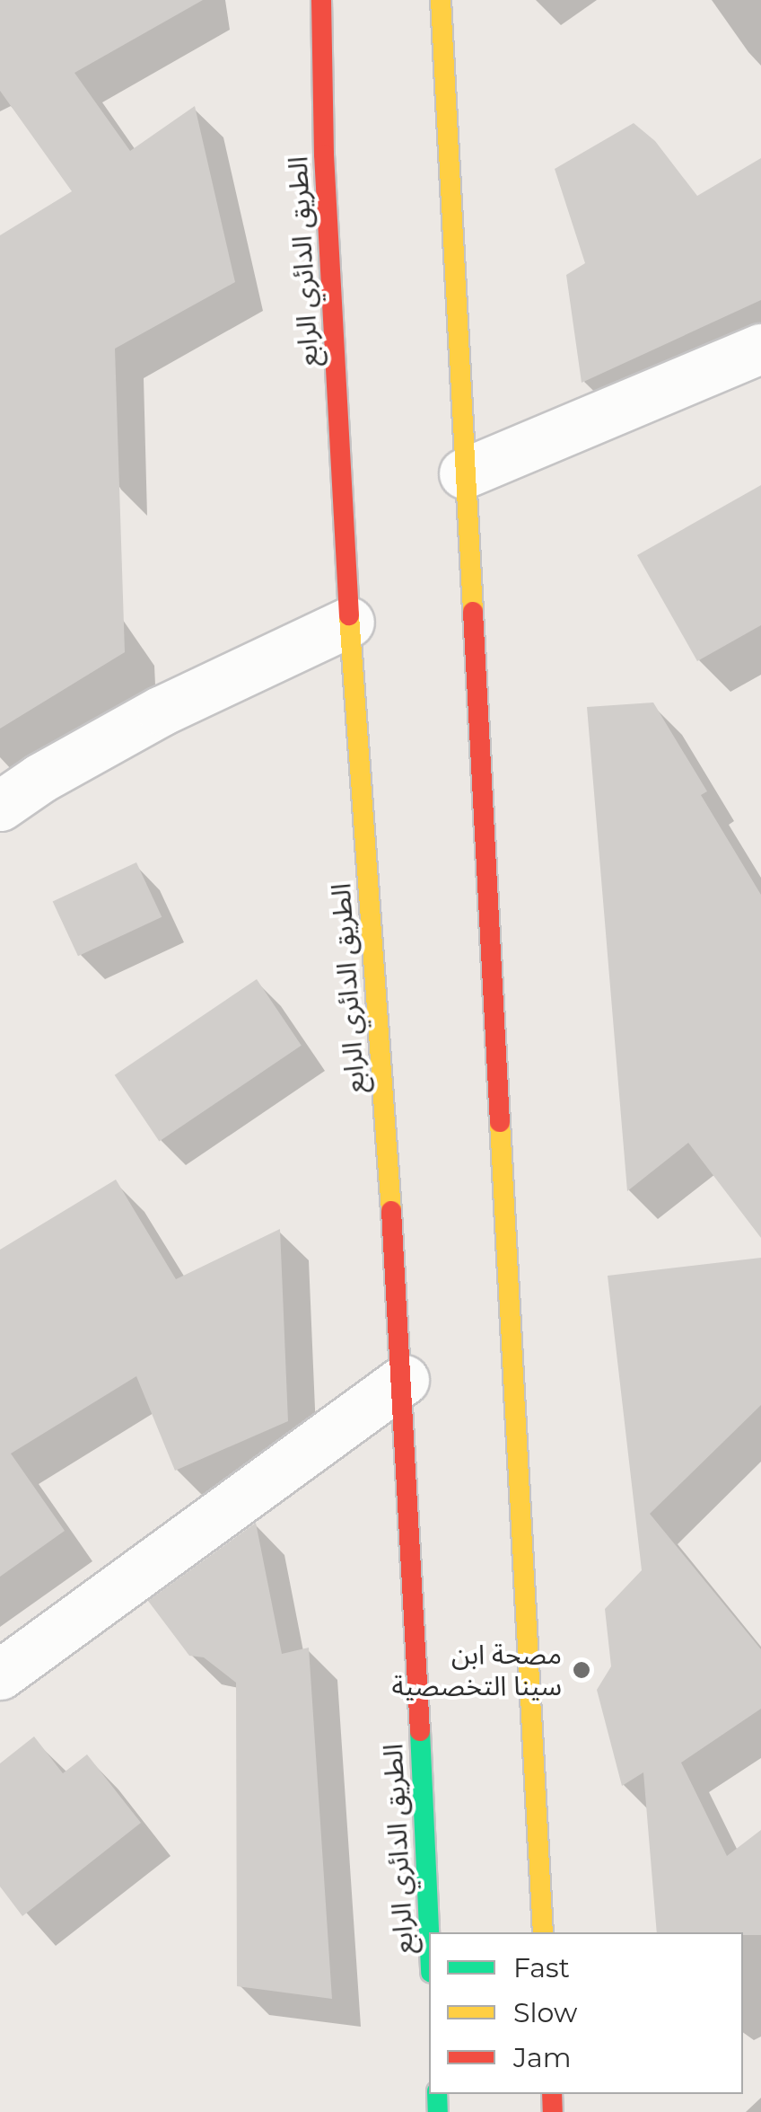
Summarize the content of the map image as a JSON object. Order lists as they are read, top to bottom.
{
  "streets": {
    "main road": ["الطريق الدائري الرابع"]
  },
  "places": ["مصحة ابن سينا التخصصية"],
  "legend": ["Fast", "Slow", "Jam"]
}
